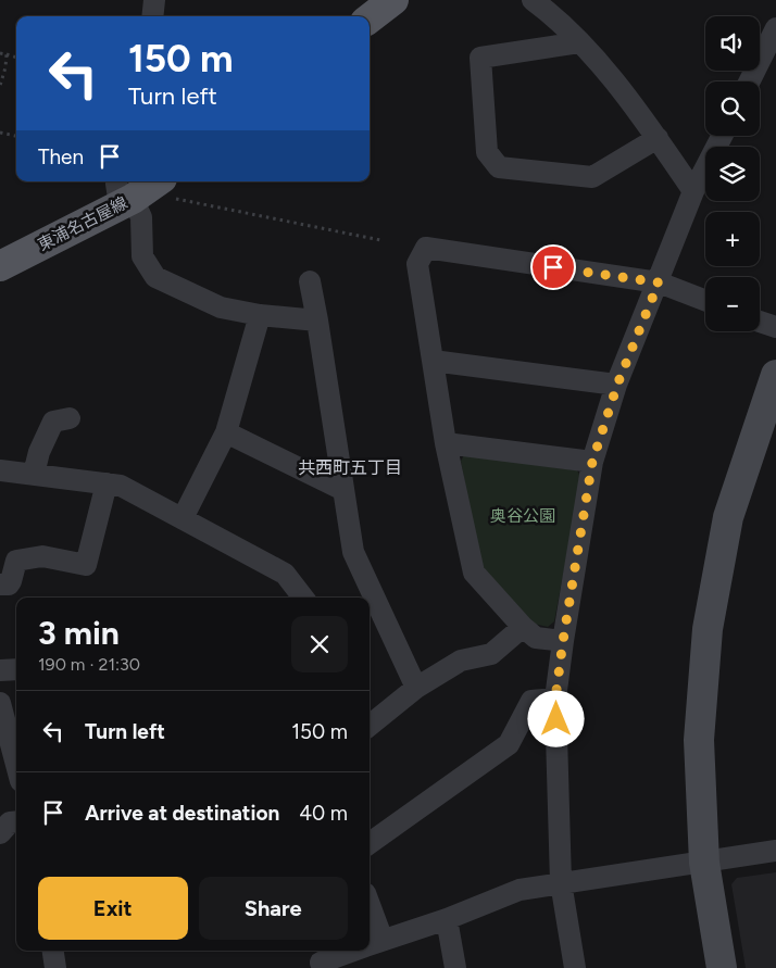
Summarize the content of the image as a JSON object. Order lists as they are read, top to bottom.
{
  "streets": {
    "main road": ["東浦名古屋線"]
  },
  "districts": ["共西町五丁目"],
  "parks": ["奥谷公園"],
  "page": {
    "map_buttons": ["+", "−"],
    "turn": ["150 m", "Turn left"],
    "then": "Then",
    "heading": ["3 min", "190 m · 21:30"],
    "list": [
      {
        "name": "Turn left",
        "value": "150 m"
      },
      {
        "name": "Arrive at destination",
        "value": "40 m"
      }
    ],
    "buttons": ["Exit", "Share"]
  }
}
